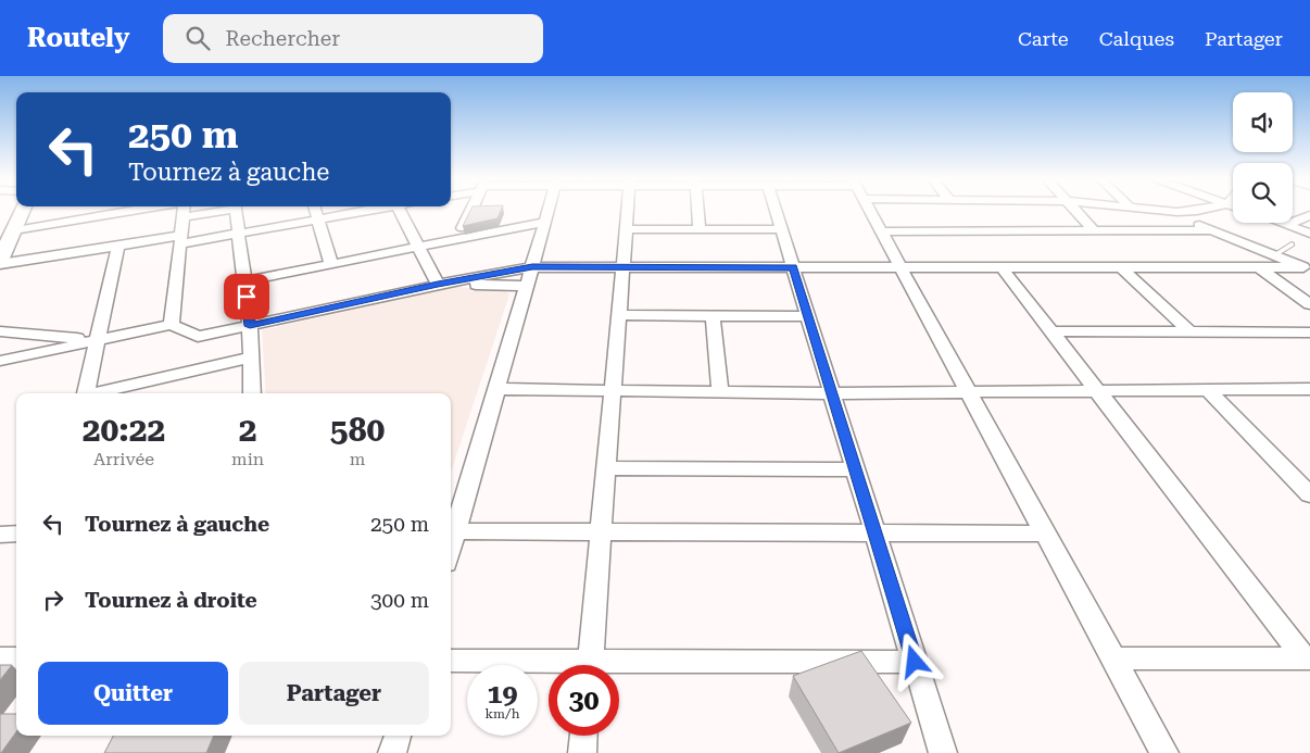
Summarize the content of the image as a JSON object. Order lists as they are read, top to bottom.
{
  "page": {
    "header": "Routely",
    "search": "Rechercher",
    "nav": ["Carte", "Calques", "Partager"],
    "turn": ["250 m", "Tournez à gauche"],
    "eta": [
      "20:22",
      "Arrivée",
      "2",
      "min",
      "580",
      "m"
    ],
    "list": [
      {
        "name": "Tournez à gauche",
        "value": "250 m"
      },
      {
        "name": "Tournez à droite",
        "value": "300 m"
      }
    ],
    "buttons": ["Quitter", "Partager"],
    "speed": "19 km/h",
    "limit": "30"
  }
}
